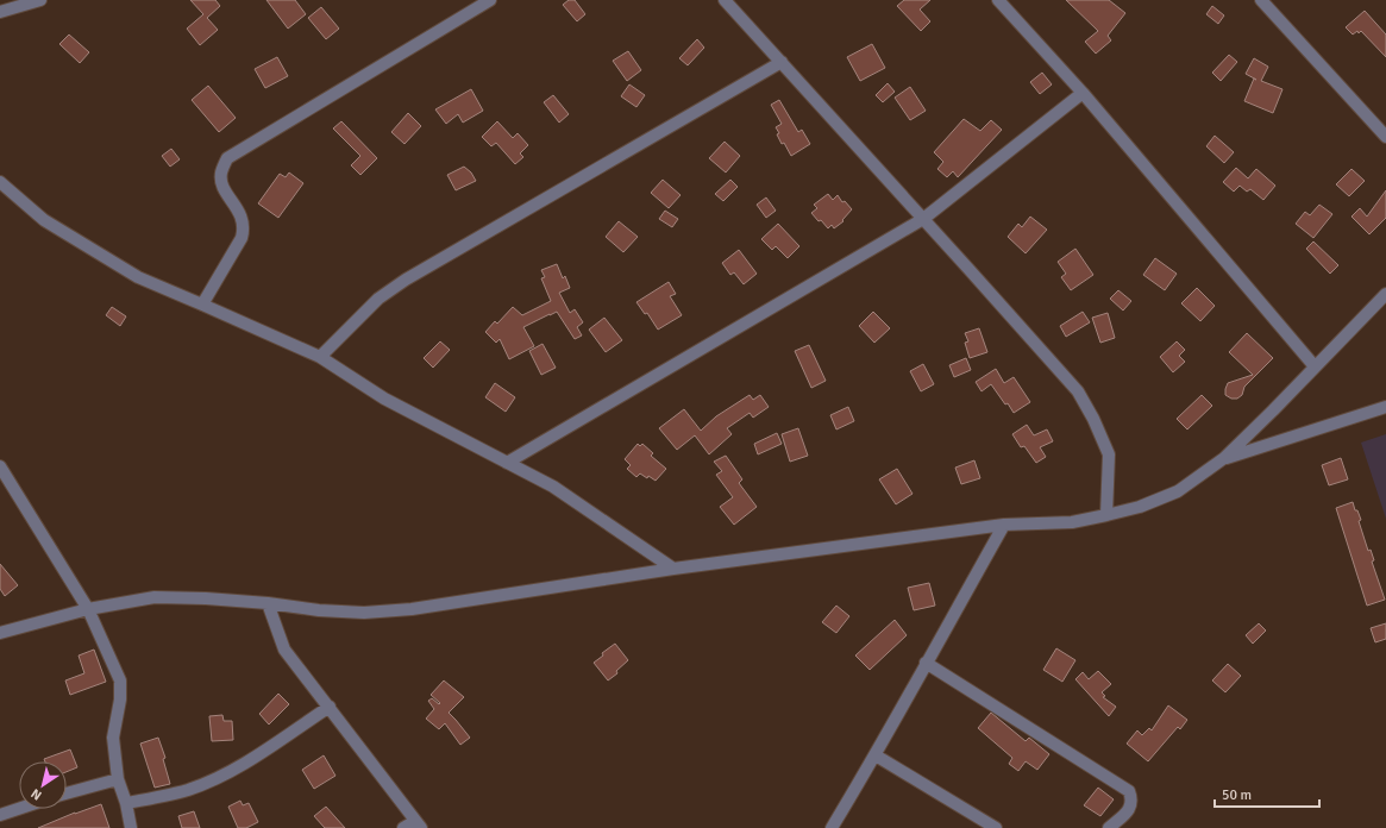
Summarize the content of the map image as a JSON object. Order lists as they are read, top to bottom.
{
  "scale_bar": "50 m",
  "north": "bottom left"
}
